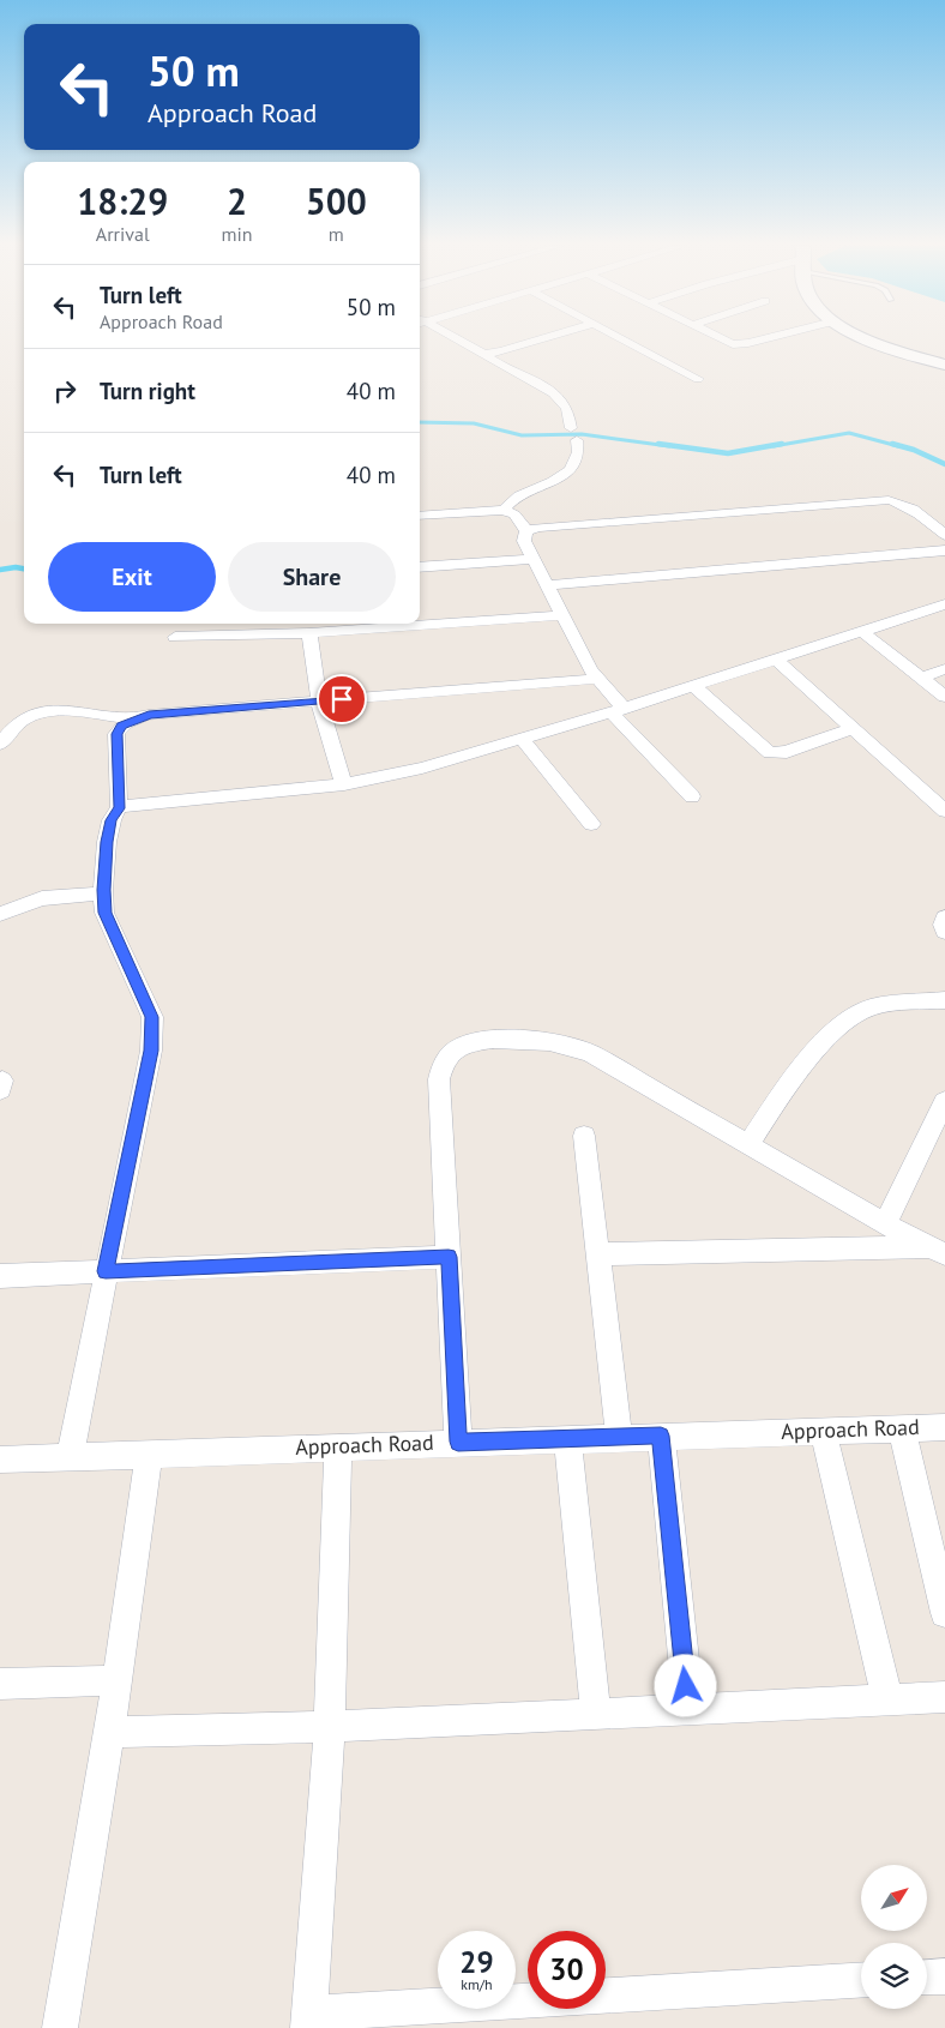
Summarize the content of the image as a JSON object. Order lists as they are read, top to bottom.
{
  "streets": {
    "street": ["Approach Road"]
  },
  "north": "top right",
  "page": {
    "turn": ["50 m", "Approach Road"],
    "eta": [
      "18:29",
      "Arrival",
      "2",
      "min",
      "500",
      "m"
    ],
    "list": [
      {
        "name": "Turn left",
        "note": "Approach Road",
        "value": "50 m"
      },
      {
        "name": "Turn right",
        "value": "40 m"
      },
      {
        "name": "Turn left",
        "value": "40 m"
      }
    ],
    "buttons": ["Exit", "Share"],
    "speed": "29 km/h",
    "limit": "30"
  }
}
